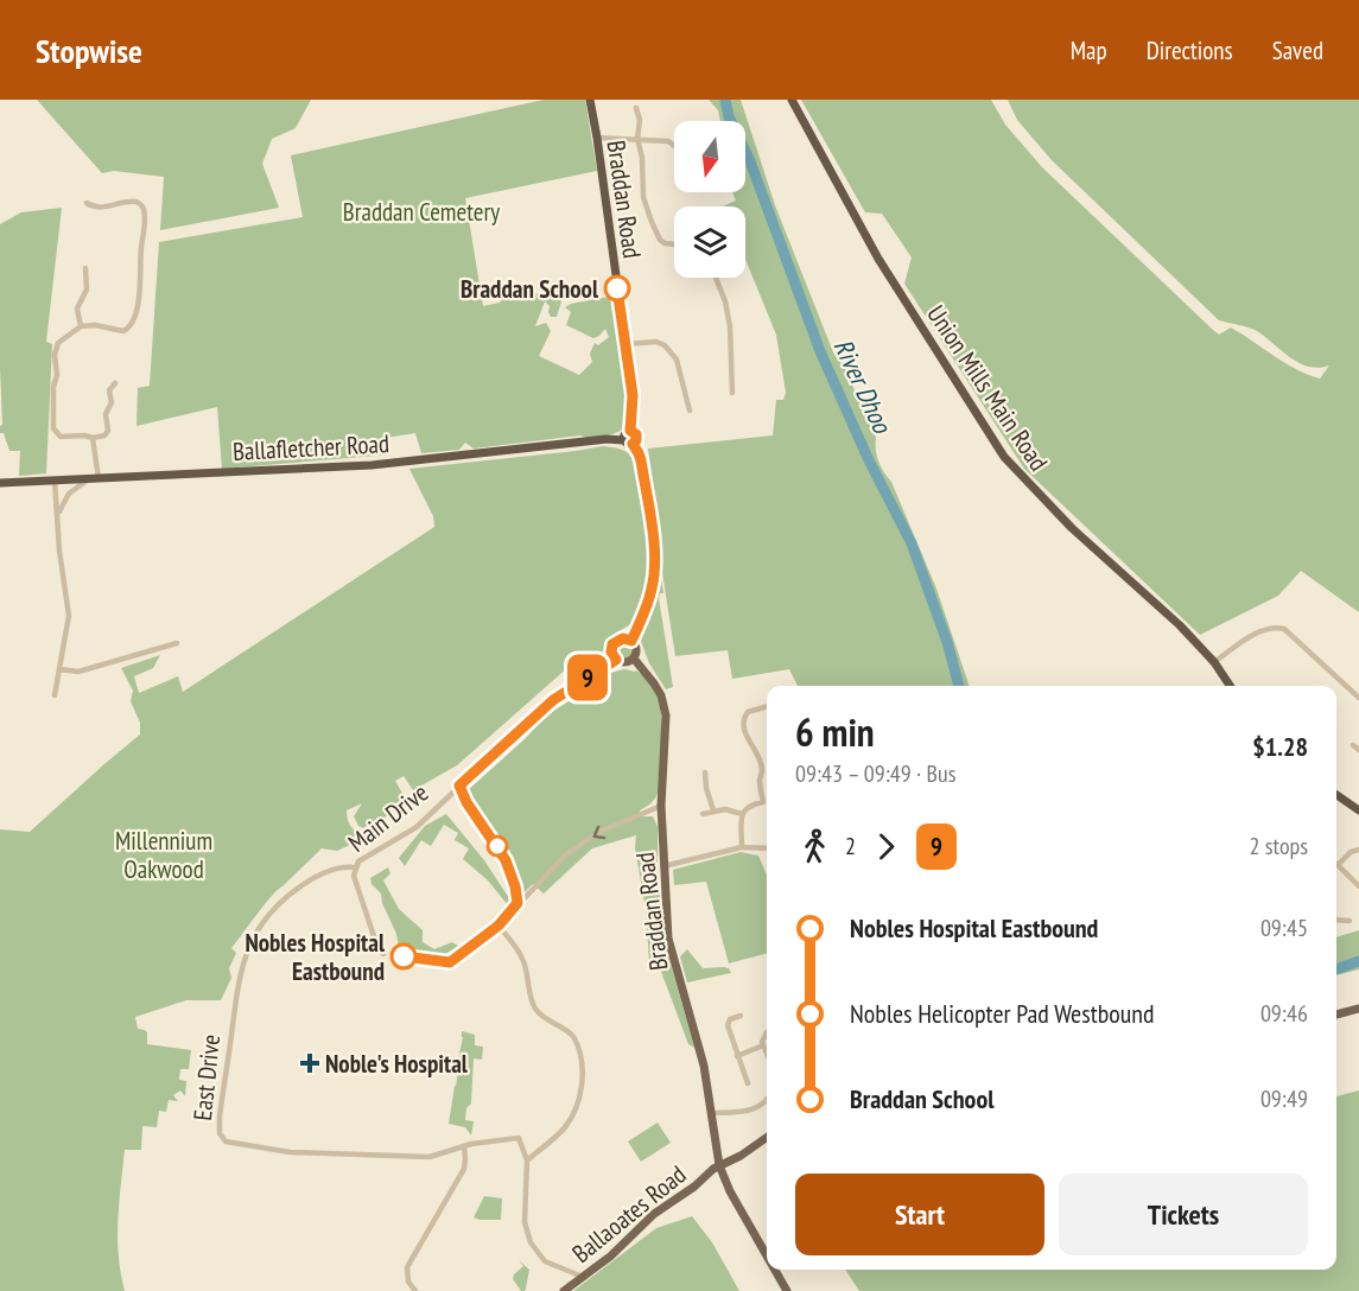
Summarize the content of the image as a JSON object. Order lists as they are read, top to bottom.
{
  "streets": {
    "highway": ["Braddan Road", "Union Mills Main Road", "Ballafletcher Road"],
    "main road": ["Ballaoates Road"],
    "street": ["Main Drive", "East Drive"]
  },
  "crossings": [
    ["Braddan Road", "Ballafletcher Road"],
    ["Braddan Road", "Main Drive"],
    ["Braddan Road", "Ballaoates Road"],
    ["Main Drive", "East Drive"]
  ],
  "water": ["River Dhoo"],
  "parks": ["Braddan Cemetery", "Millennium Oakwood"],
  "places": {
    "other": ["Braddan School", "Nobles Hospital Eastbound"],
    "health": ["Noble's Hospital"]
  },
  "lines": ["bus line 9"],
  "north": "bottom",
  "page": {
    "header": "Stopwise",
    "nav": ["Map", "Directions", "Saved"],
    "on_map": "9",
    "heading": ["6 min", "09:43 – 09:49 · Bus", "$1.28"],
    "legs": ["2", "9", "2 stops"],
    "list": [
      {
        "name": "Nobles Hospital Eastbound",
        "value": "09:45"
      },
      {
        "name": "Nobles Helicopter Pad Westbound",
        "value": "09:46"
      },
      {
        "name": "Braddan School",
        "value": "09:49"
      }
    ],
    "buttons": ["Start", "Tickets"]
  }
}
